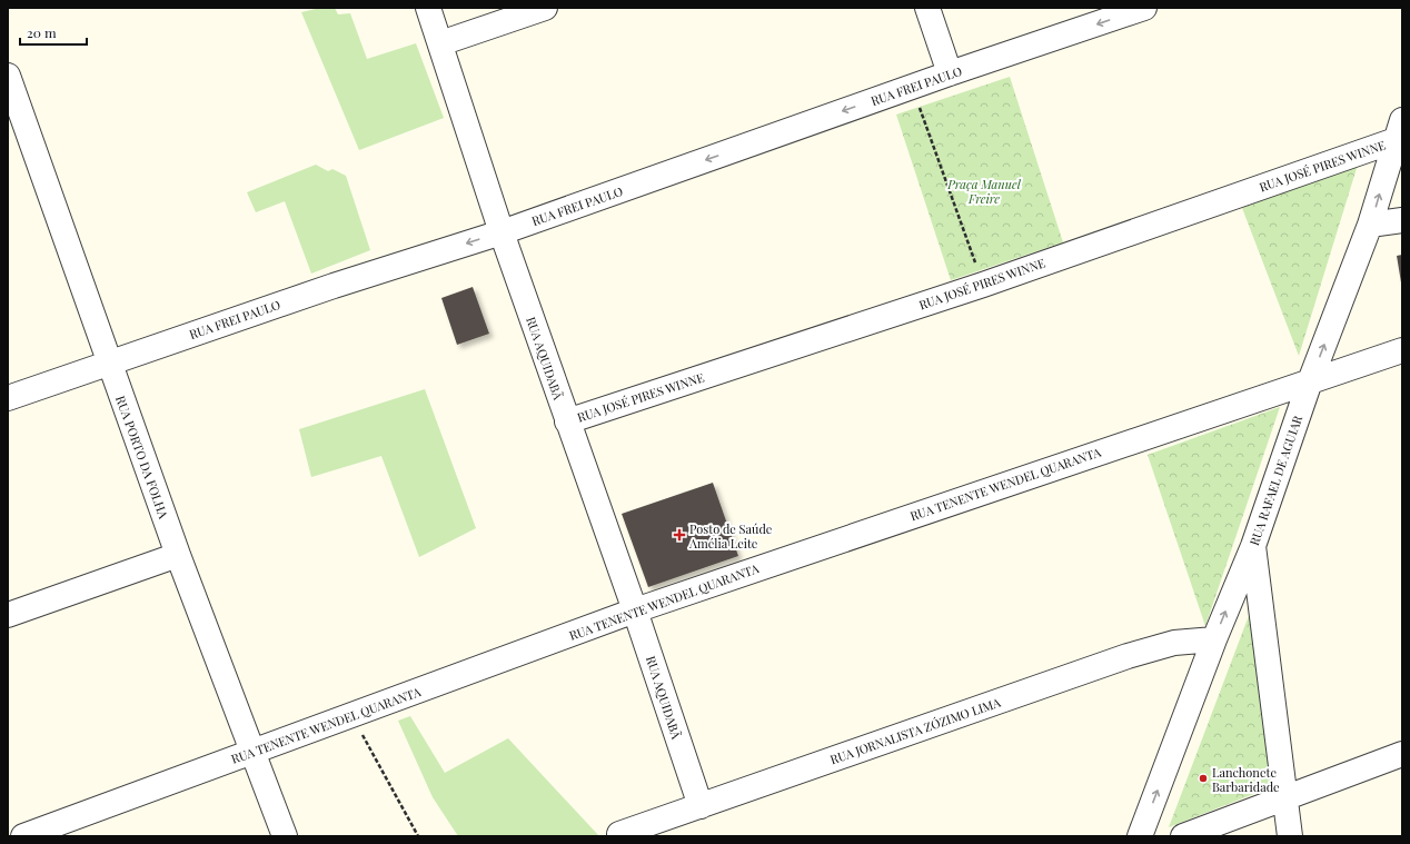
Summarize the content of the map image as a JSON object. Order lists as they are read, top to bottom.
{
  "streets": {
    "street": [
      "RUA FREI PAULO",
      "RUA JOSÉ PIRES WINNE",
      "RUA AQUIDABÃ",
      "RUA PORTO DA FOLHA",
      "RUA RAFAEL DE AGUIAR",
      "RUA TENENTE WENDEL QUARANTA",
      "RUA JORNALISTA ZÓZIMO LIMA"
    ]
  },
  "crossings": [
    ["RUA FREI PAULO", "RUA AQUIDABÃ"],
    ["RUA FREI PAULO", "RUA PORTO DA FOLHA"],
    ["RUA JOSÉ PIRES WINNE", "RUA AQUIDABÃ"],
    ["RUA JOSÉ PIRES WINNE", "RUA RAFAEL DE AGUIAR"],
    ["RUA AQUIDABÃ", "RUA TENENTE WENDEL QUARANTA"],
    ["RUA AQUIDABÃ", "RUA JORNALISTA ZÓZIMO LIMA"],
    ["RUA PORTO DA FOLHA", "RUA TENENTE WENDEL QUARANTA"],
    ["RUA RAFAEL DE AGUIAR", "RUA TENENTE WENDEL QUARANTA"],
    ["RUA RAFAEL DE AGUIAR", "RUA JORNALISTA ZÓZIMO LIMA"]
  ],
  "one_way": ["RUA FREI PAULO", "RUA RAFAEL DE AGUIAR"],
  "parks": ["Praça Manuel Freire"],
  "places": {
    "health": ["Posto de Saúde Amélia Leite"],
    "other": ["Lanchonete Barbaridade"]
  },
  "scale_bar": "20 m"
}
